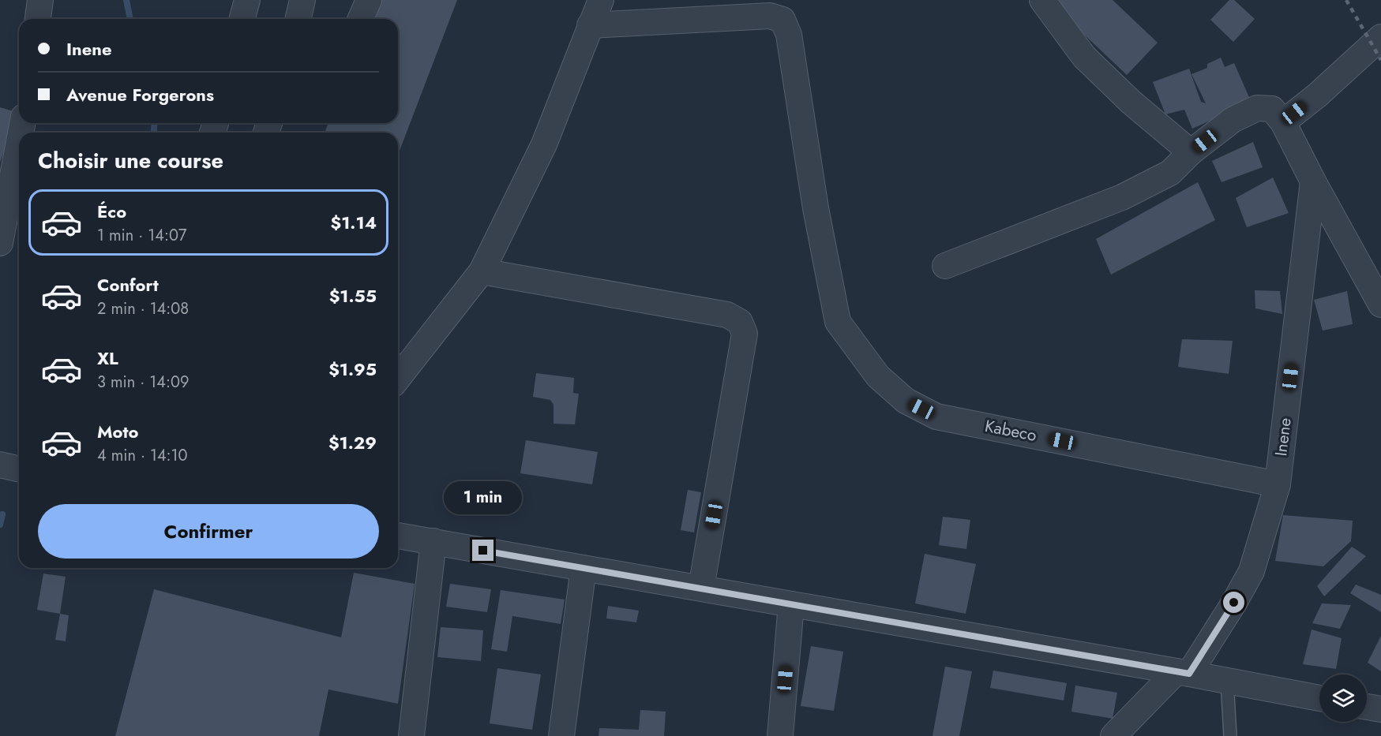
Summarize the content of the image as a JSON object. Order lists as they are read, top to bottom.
{
  "streets": {
    "street": ["Kabeco", "Inene"]
  },
  "crossings": [
    ["Kabeco", "Inene"]
  ],
  "page": {
    "banner": ["Inene", "Avenue Forgerons"],
    "heading": "Choisir une course",
    "list": [
      {
        "name": "Éco",
        "note": "1 min · 14:07",
        "value": "$1.14"
      },
      {
        "name": "Confort",
        "note": "2 min · 14:08",
        "value": "$1.55"
      },
      {
        "name": "XL",
        "note": "3 min · 14:09",
        "value": "$1.95"
      },
      {
        "name": "Moto",
        "note": "4 min · 14:10",
        "value": "$1.29"
      }
    ],
    "bubble": "1 min",
    "buttons": "Confirmer"
  }
}
